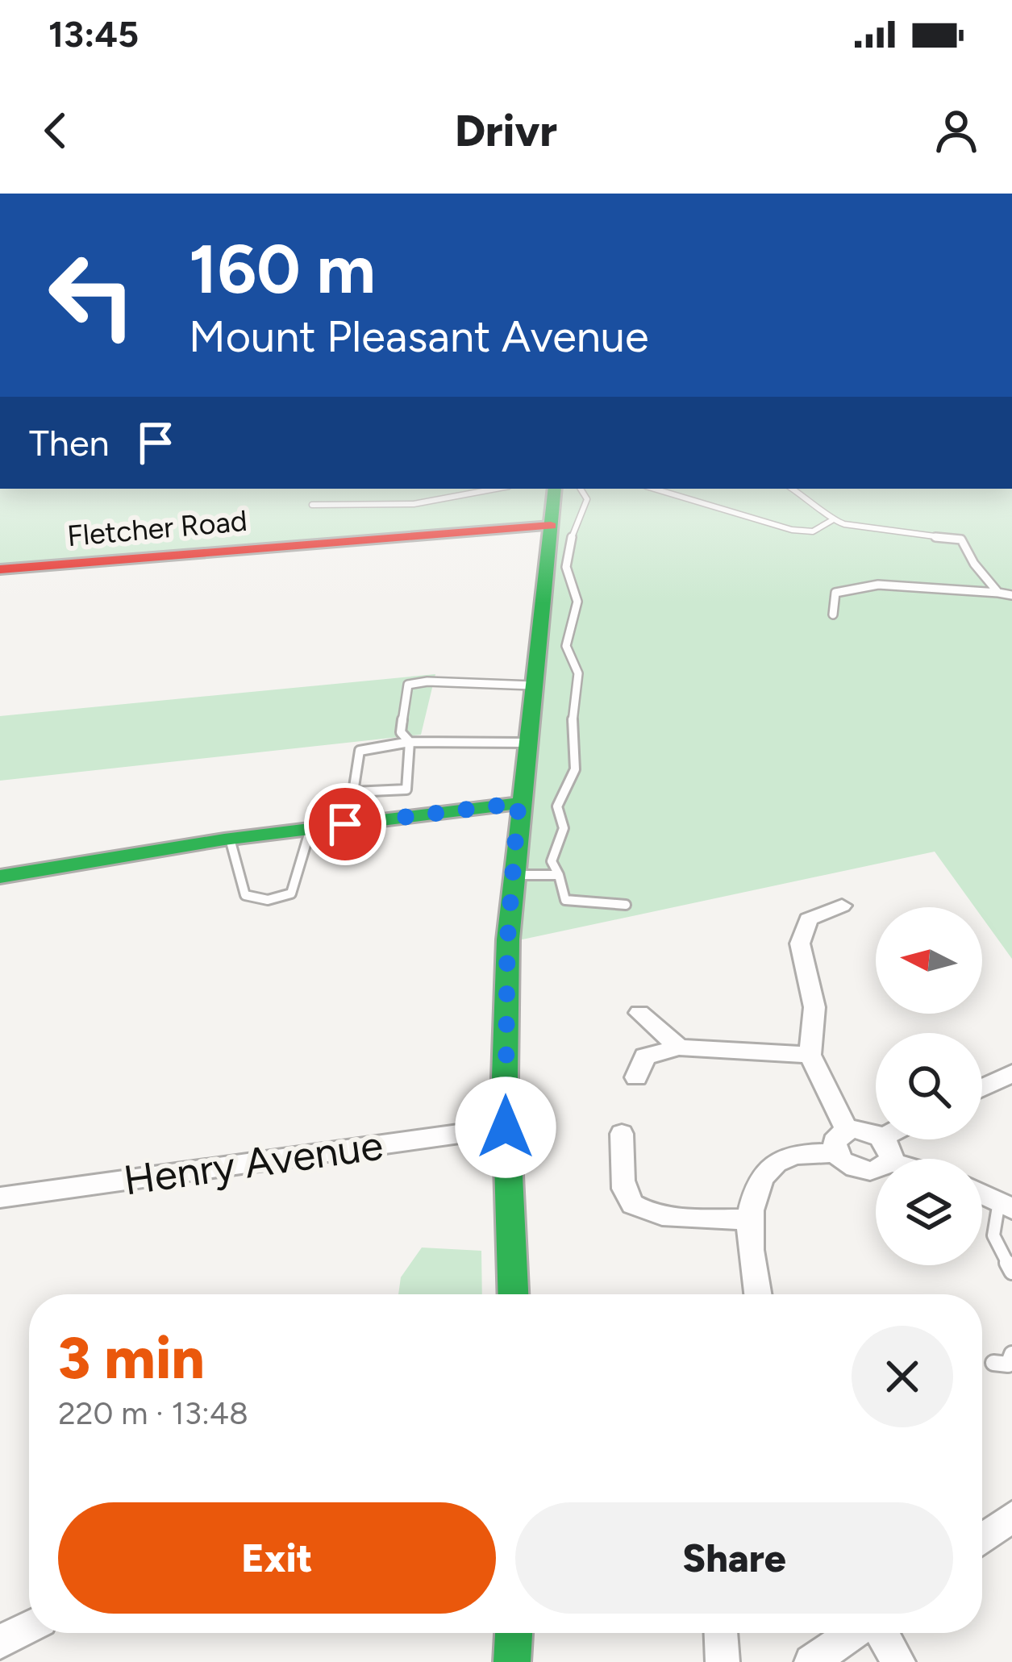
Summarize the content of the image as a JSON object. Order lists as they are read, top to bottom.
{
  "streets": {
    "street": ["Fletcher Road", "Henry Avenue"]
  },
  "north": "left",
  "page": {
    "status": "13:45",
    "header": "Drivr",
    "turn": ["160 m", "Mount Pleasant Avenue"],
    "then": "Then",
    "heading": ["3 min", "220 m · 13:48"],
    "buttons": ["Exit", "Share"]
  }
}
